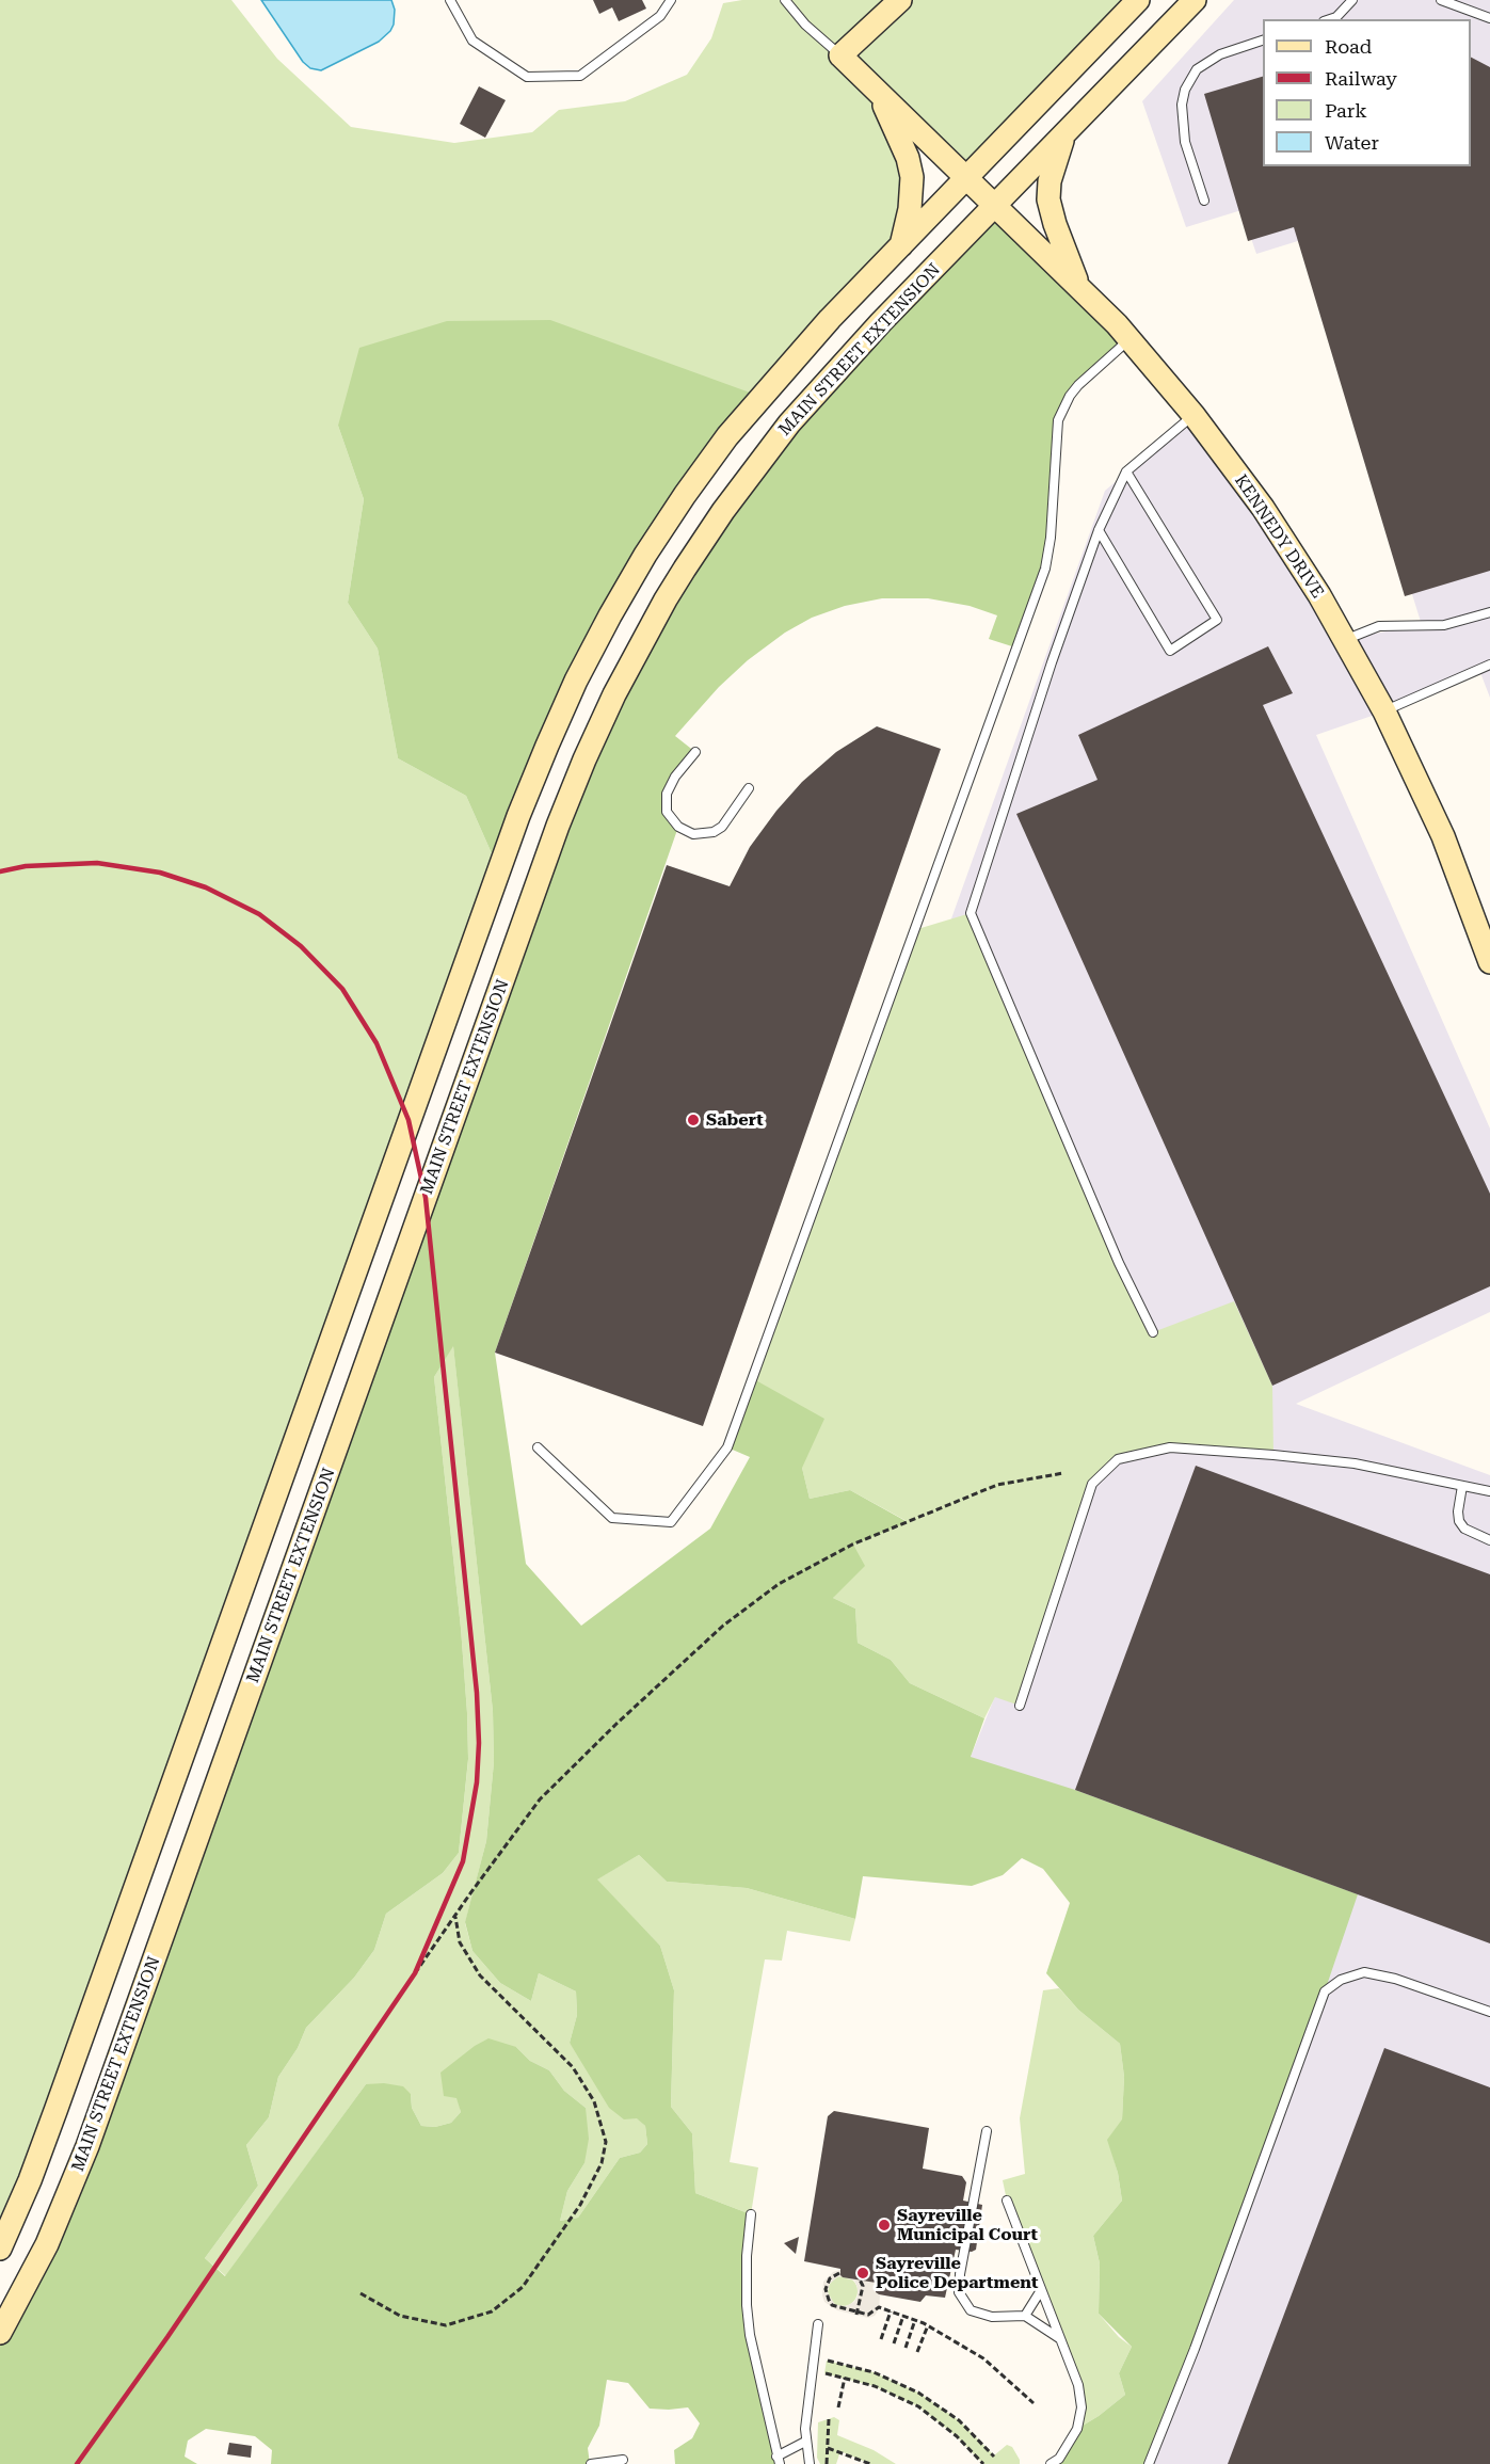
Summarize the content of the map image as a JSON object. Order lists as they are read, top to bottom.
{
  "streets": {
    "main road": ["MAIN STREET EXTENSION", "KENNEDY DRIVE"]
  },
  "crossings": [
    ["MAIN STREET EXTENSION", "KENNEDY DRIVE"]
  ],
  "places": ["Sabert", "Sayreville Municipal Court", "Sayreville Police Department"],
  "legend": [
    "Road",
    "Railway",
    "Park",
    "Water"
  ]
}
